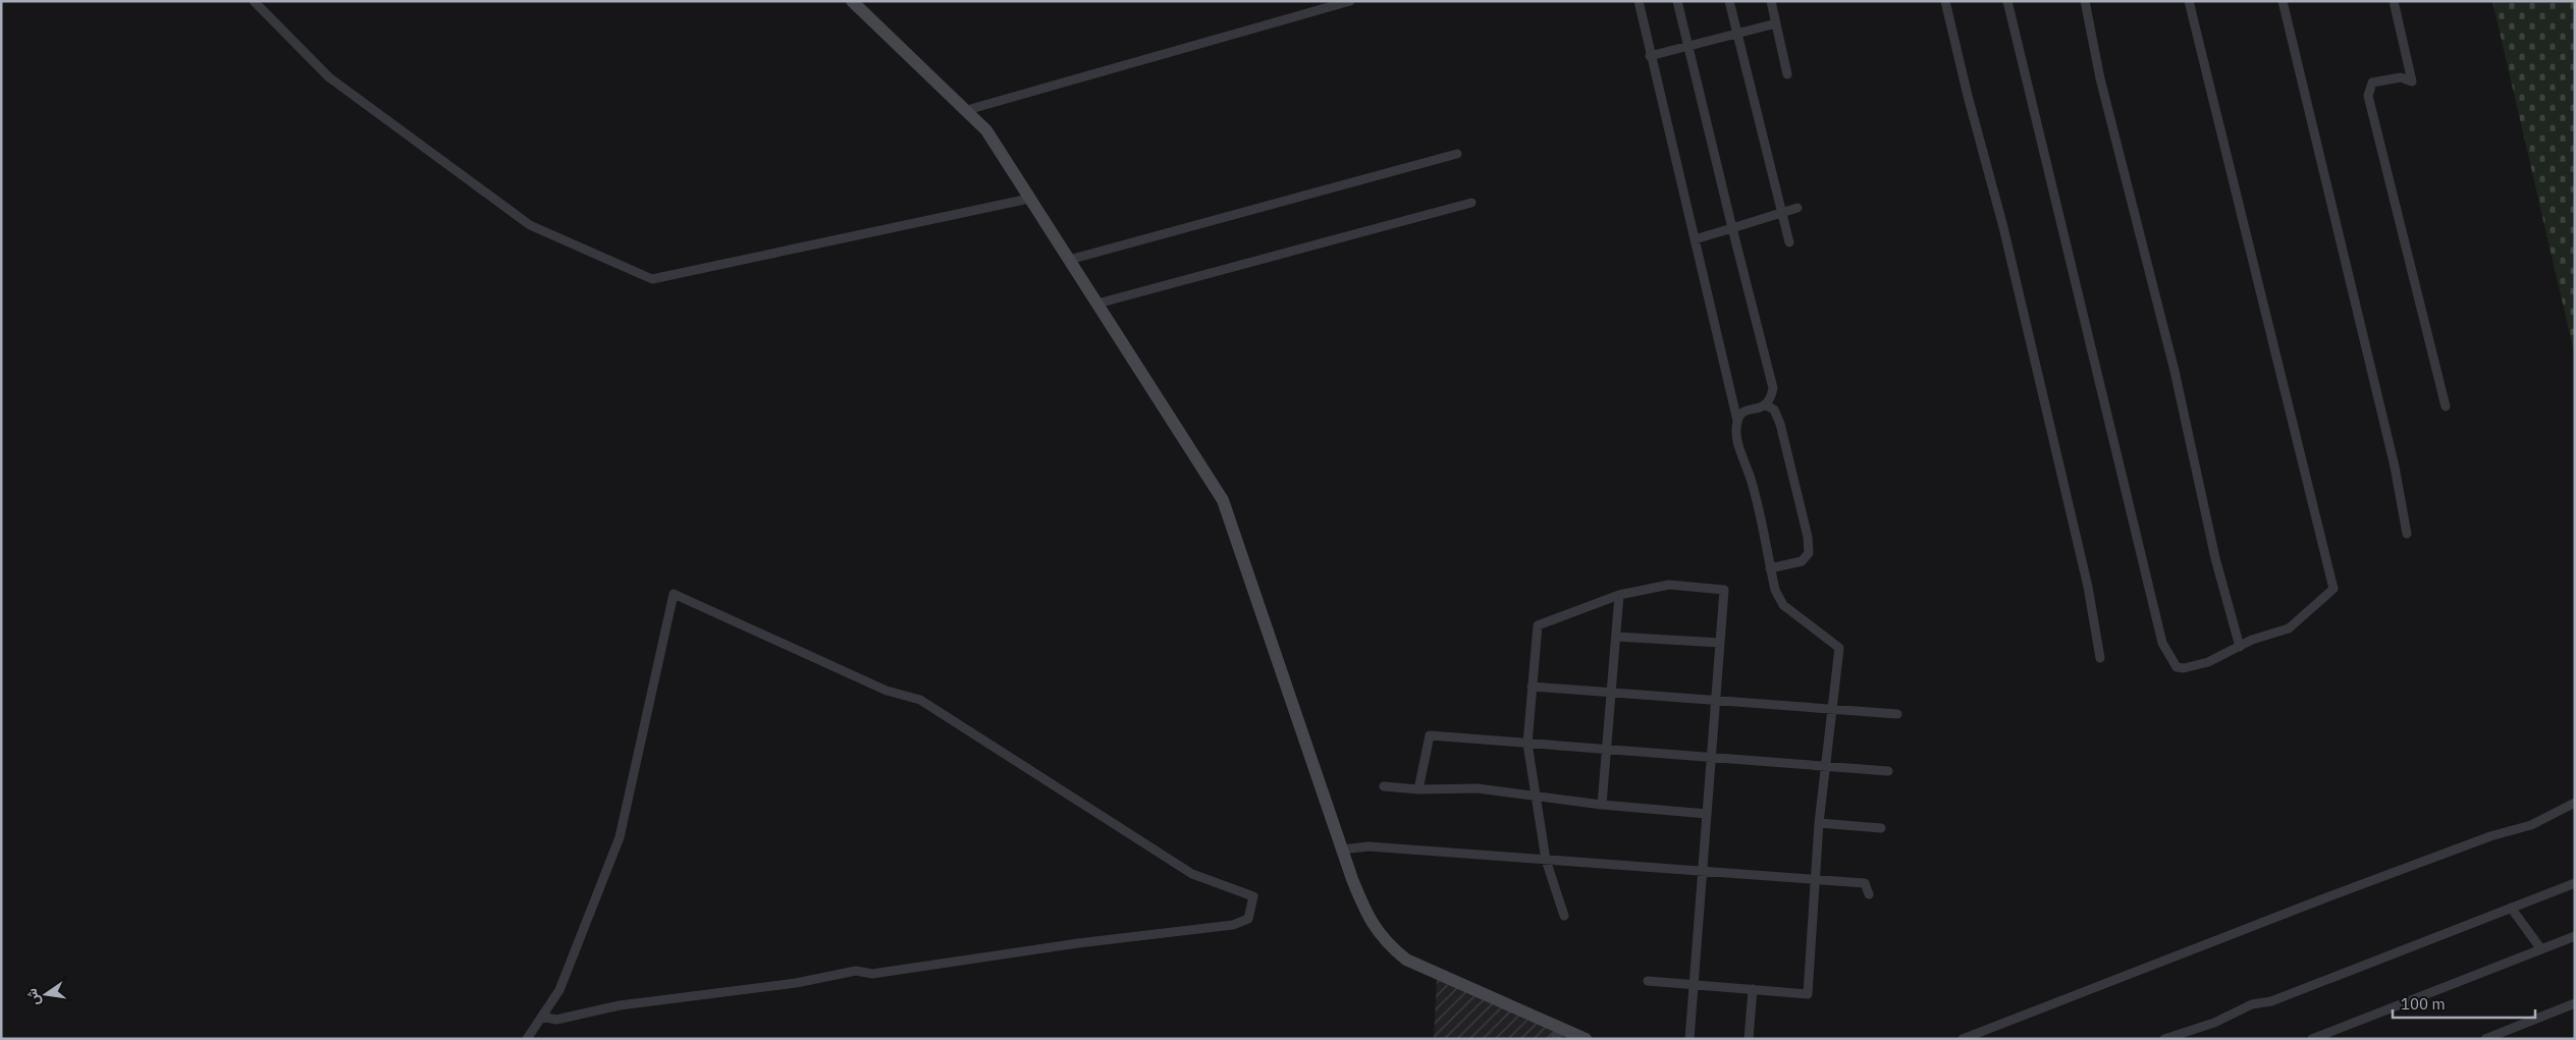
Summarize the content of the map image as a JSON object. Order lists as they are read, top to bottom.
{
  "scale_bar": "100 m",
  "north": "left"
}
